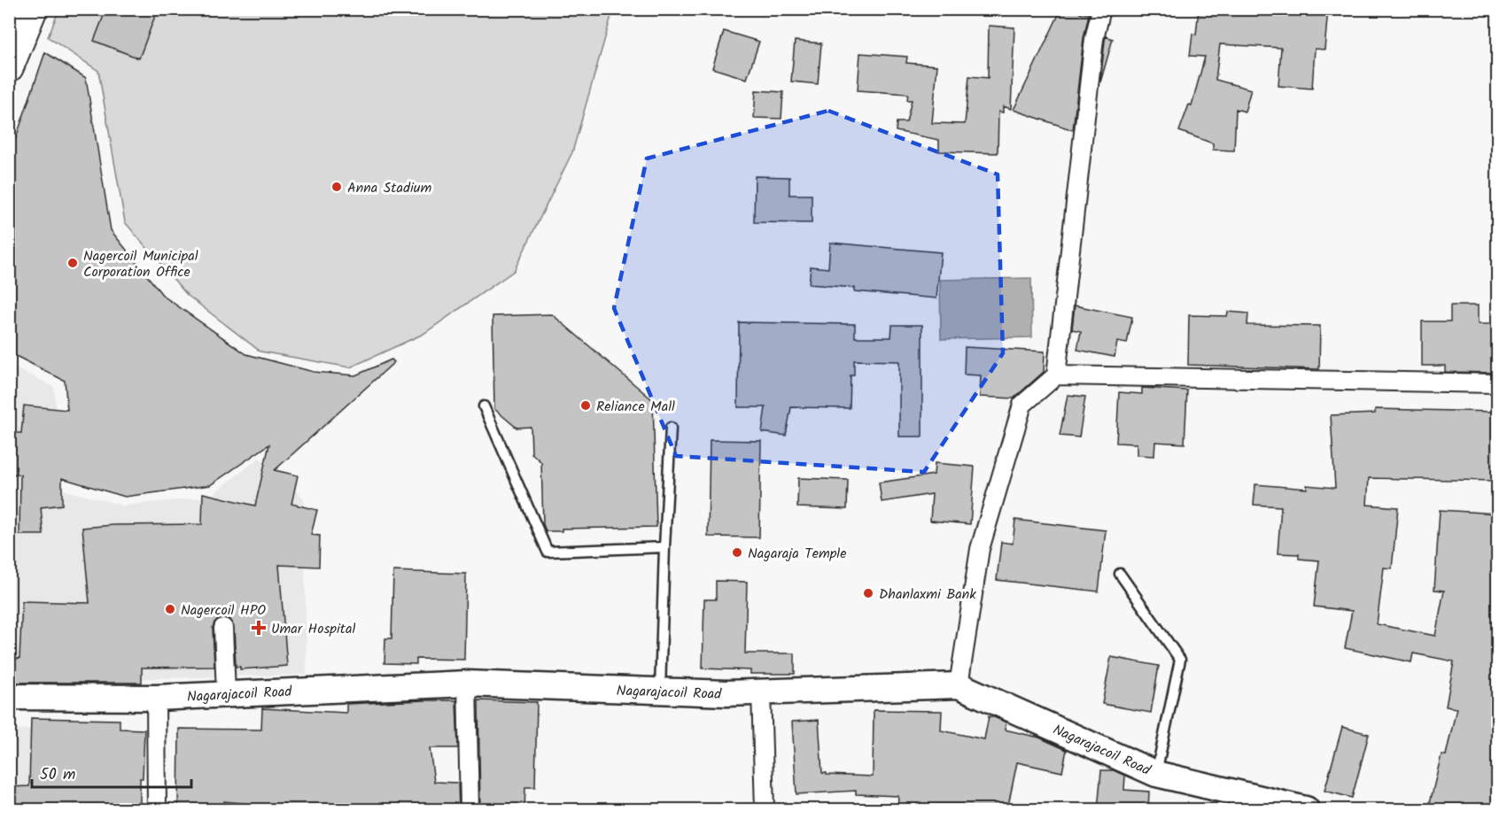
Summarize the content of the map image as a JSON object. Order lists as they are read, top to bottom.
{
  "streets": {
    "street": ["Nagarajacoil Road"]
  },
  "places": {
    "other": [
      "Anna Stadium",
      "Nagercoil Municipal Corporation Office",
      "Reliance Mall",
      "Nagaraja Temple",
      "Dhanlaxmi Bank",
      "Nagercoil HPO"
    ],
    "health": ["Umar Hospital"]
  },
  "scale_bar": "50 m"
}
